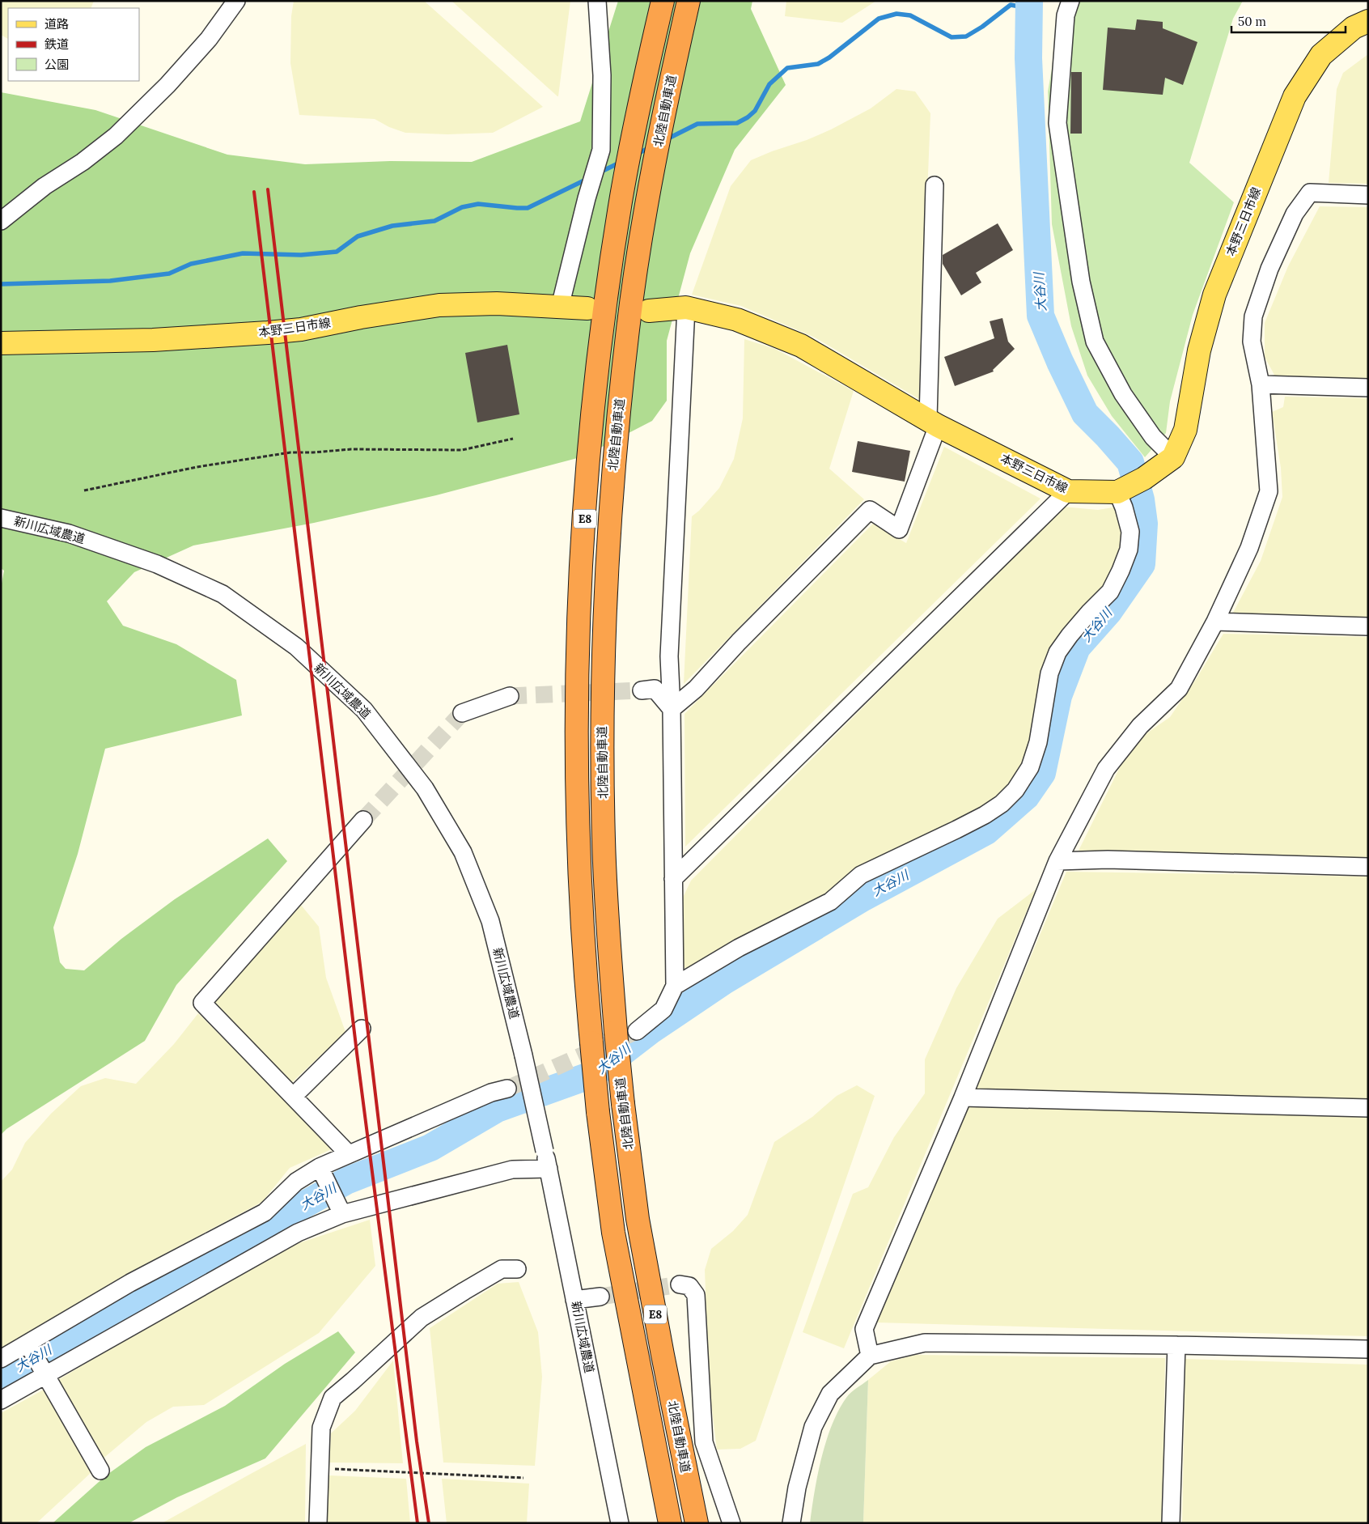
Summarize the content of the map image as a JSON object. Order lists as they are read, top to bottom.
{
  "streets": {
    "highway": ["北陸自動車道", "E8"],
    "main road": ["本野三日市線"],
    "street": ["新川広域農道"]
  },
  "water": ["大谷川"],
  "legend": ["道路", "鉄道", "公園"],
  "scale_bar": "50 m"
}
